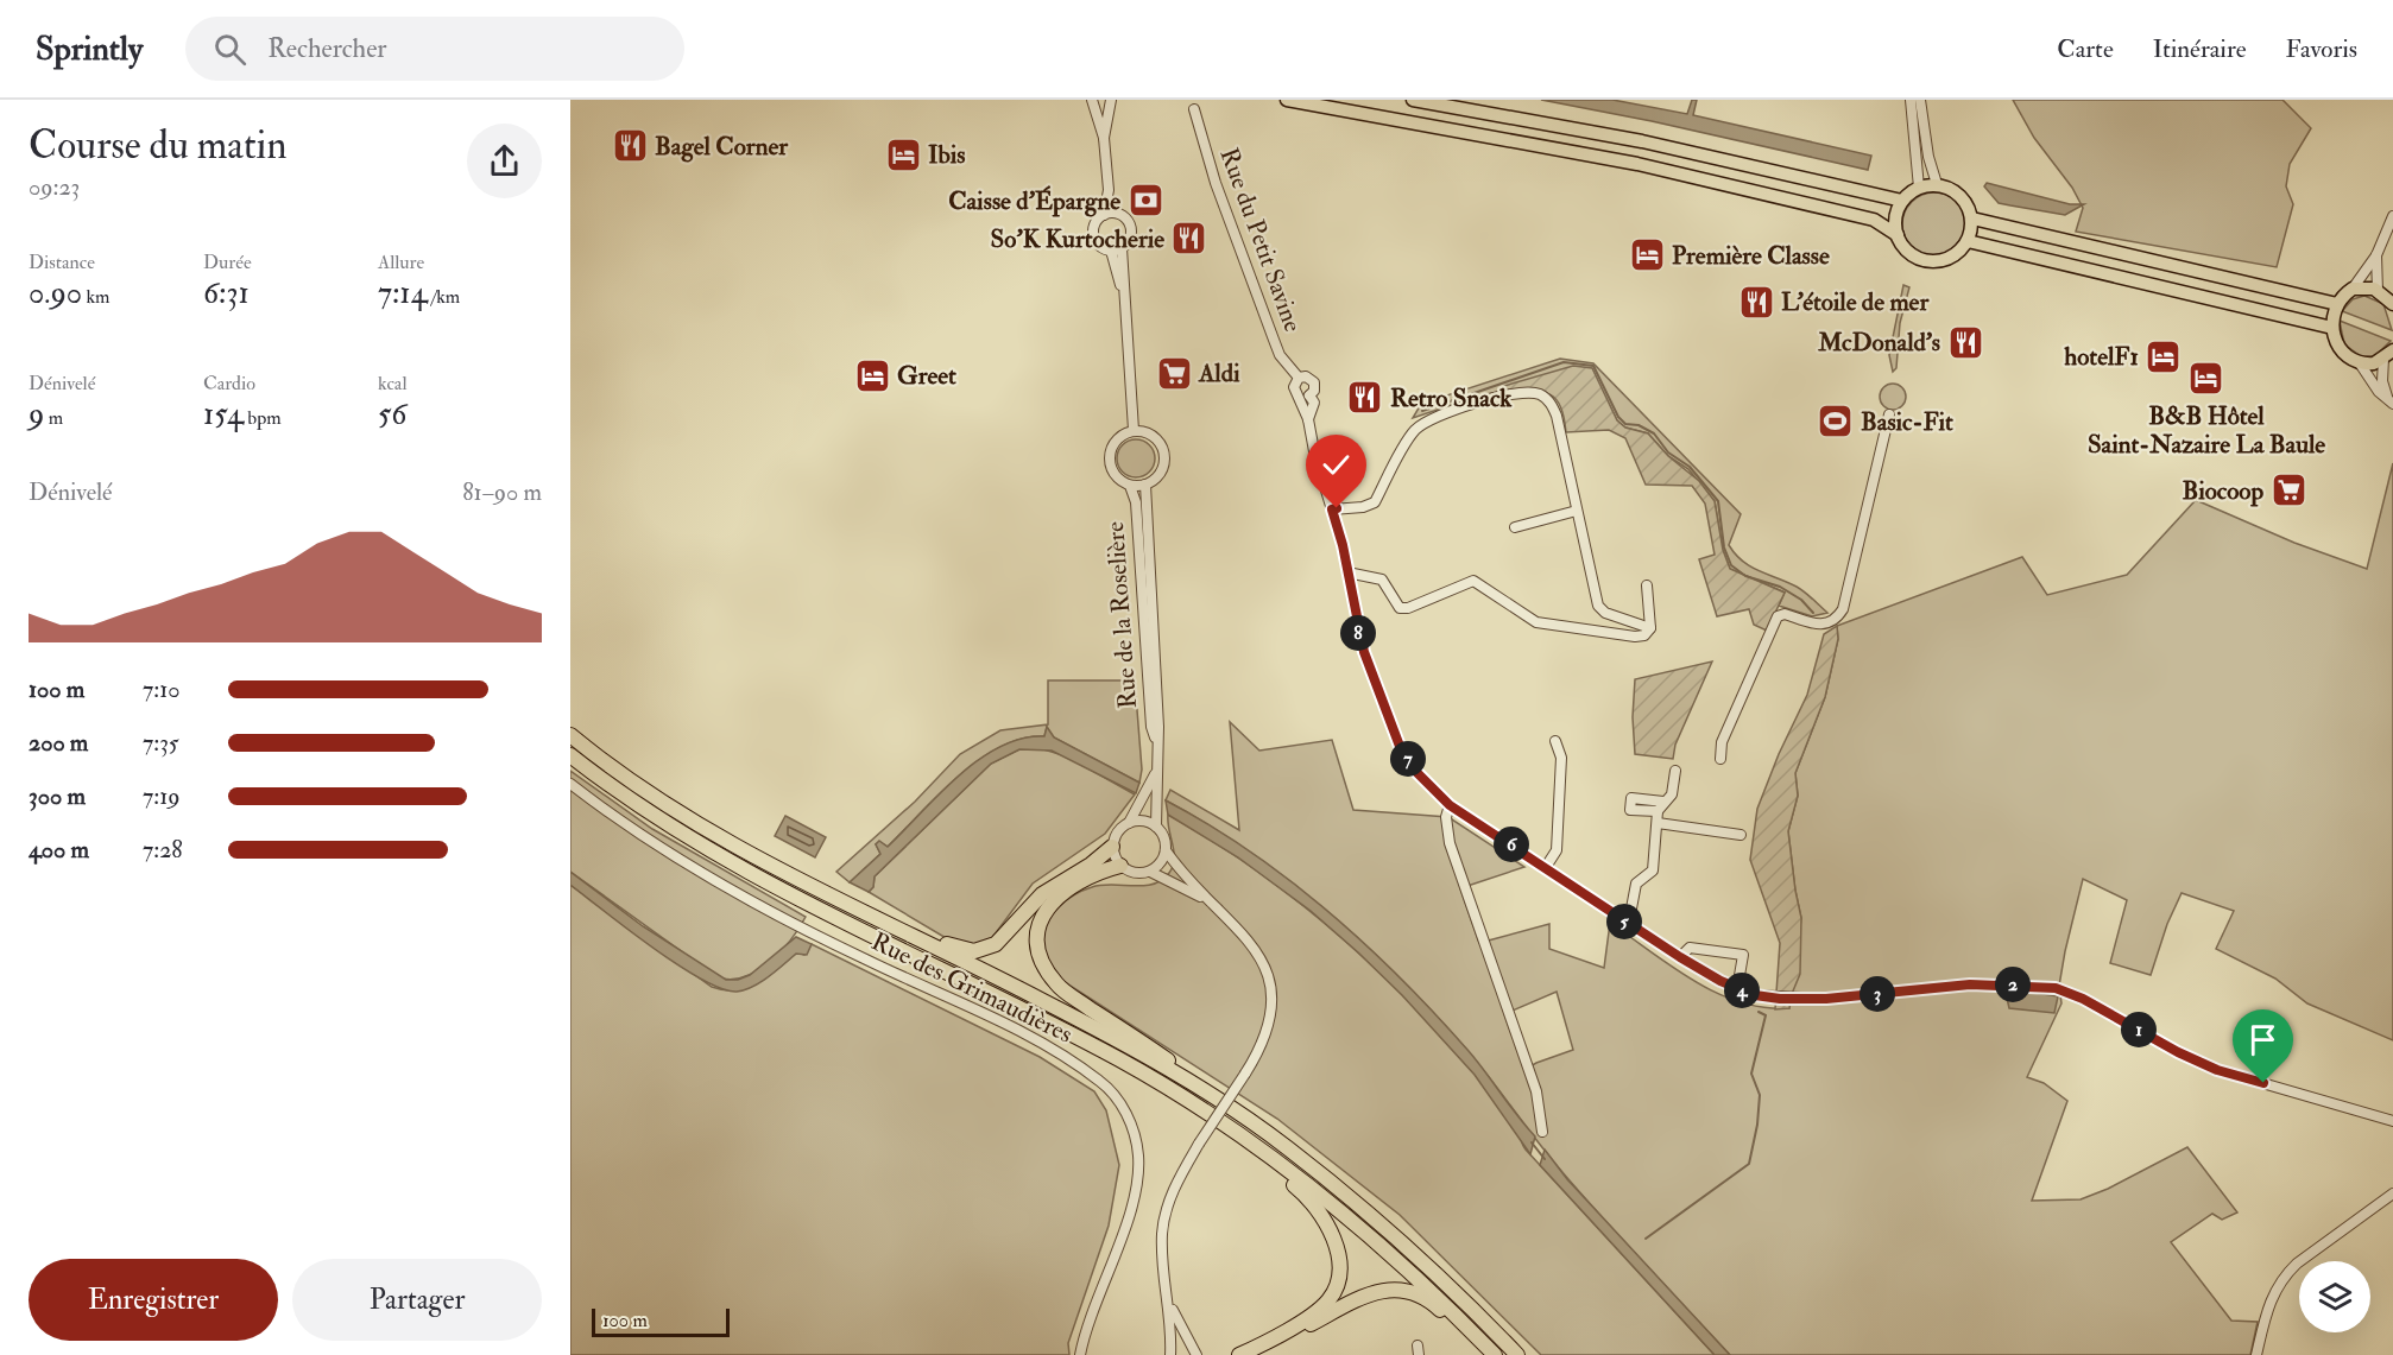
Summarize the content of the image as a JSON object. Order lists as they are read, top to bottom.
{
  "streets": {
    "street": ["Rue du Petit Savine", "Rue de la Roselière", "Rue des Grimaudières"]
  },
  "places": {
    "restaurant": [
      "Bagel Corner",
      "So'K Kurtocherie",
      "L'étoile de mer",
      "McDonald's",
      "Retro Snack"
    ],
    "hotel": [
      "Ibis",
      "Première Classe",
      "hotelF1",
      "Greet",
      "B&B Hôtel Saint-Nazaire La Baule"
    ],
    "bank": ["Caisse d'Épargne"],
    "supermarket": ["Aldi", "Biocoop"],
    "sports": ["Basic-Fit"]
  },
  "scale_bar": "100 m",
  "page": {
    "header": "Sprintly",
    "search": "Rechercher",
    "nav": ["Carte", "Itinéraire", "Favoris"],
    "heading": ["Course du matin", "09:23"],
    "stats": [
      ["Distance", "0.90 km"],
      ["Durée", "6:31"],
      ["Allure", "7:14 /km"],
      ["Dénivelé", "9 m"],
      ["Cardio", "154 bpm"],
      ["kcal", "56"]
    ],
    "chart": ["Dénivelé", "81–90 m"],
    "pins": [
      "8",
      "7",
      "6",
      "5",
      "2",
      "4",
      "3",
      "1"
    ],
    "list": [
      {
        "name": "100 m",
        "note": "7:10"
      },
      {
        "name": "200 m",
        "note": "7:35"
      },
      {
        "name": "300 m",
        "note": "7:19"
      },
      {
        "name": "400 m",
        "note": "7:28"
      }
    ],
    "buttons": ["Enregistrer", "Partager"],
    "scale": "100 m"
  }
}
